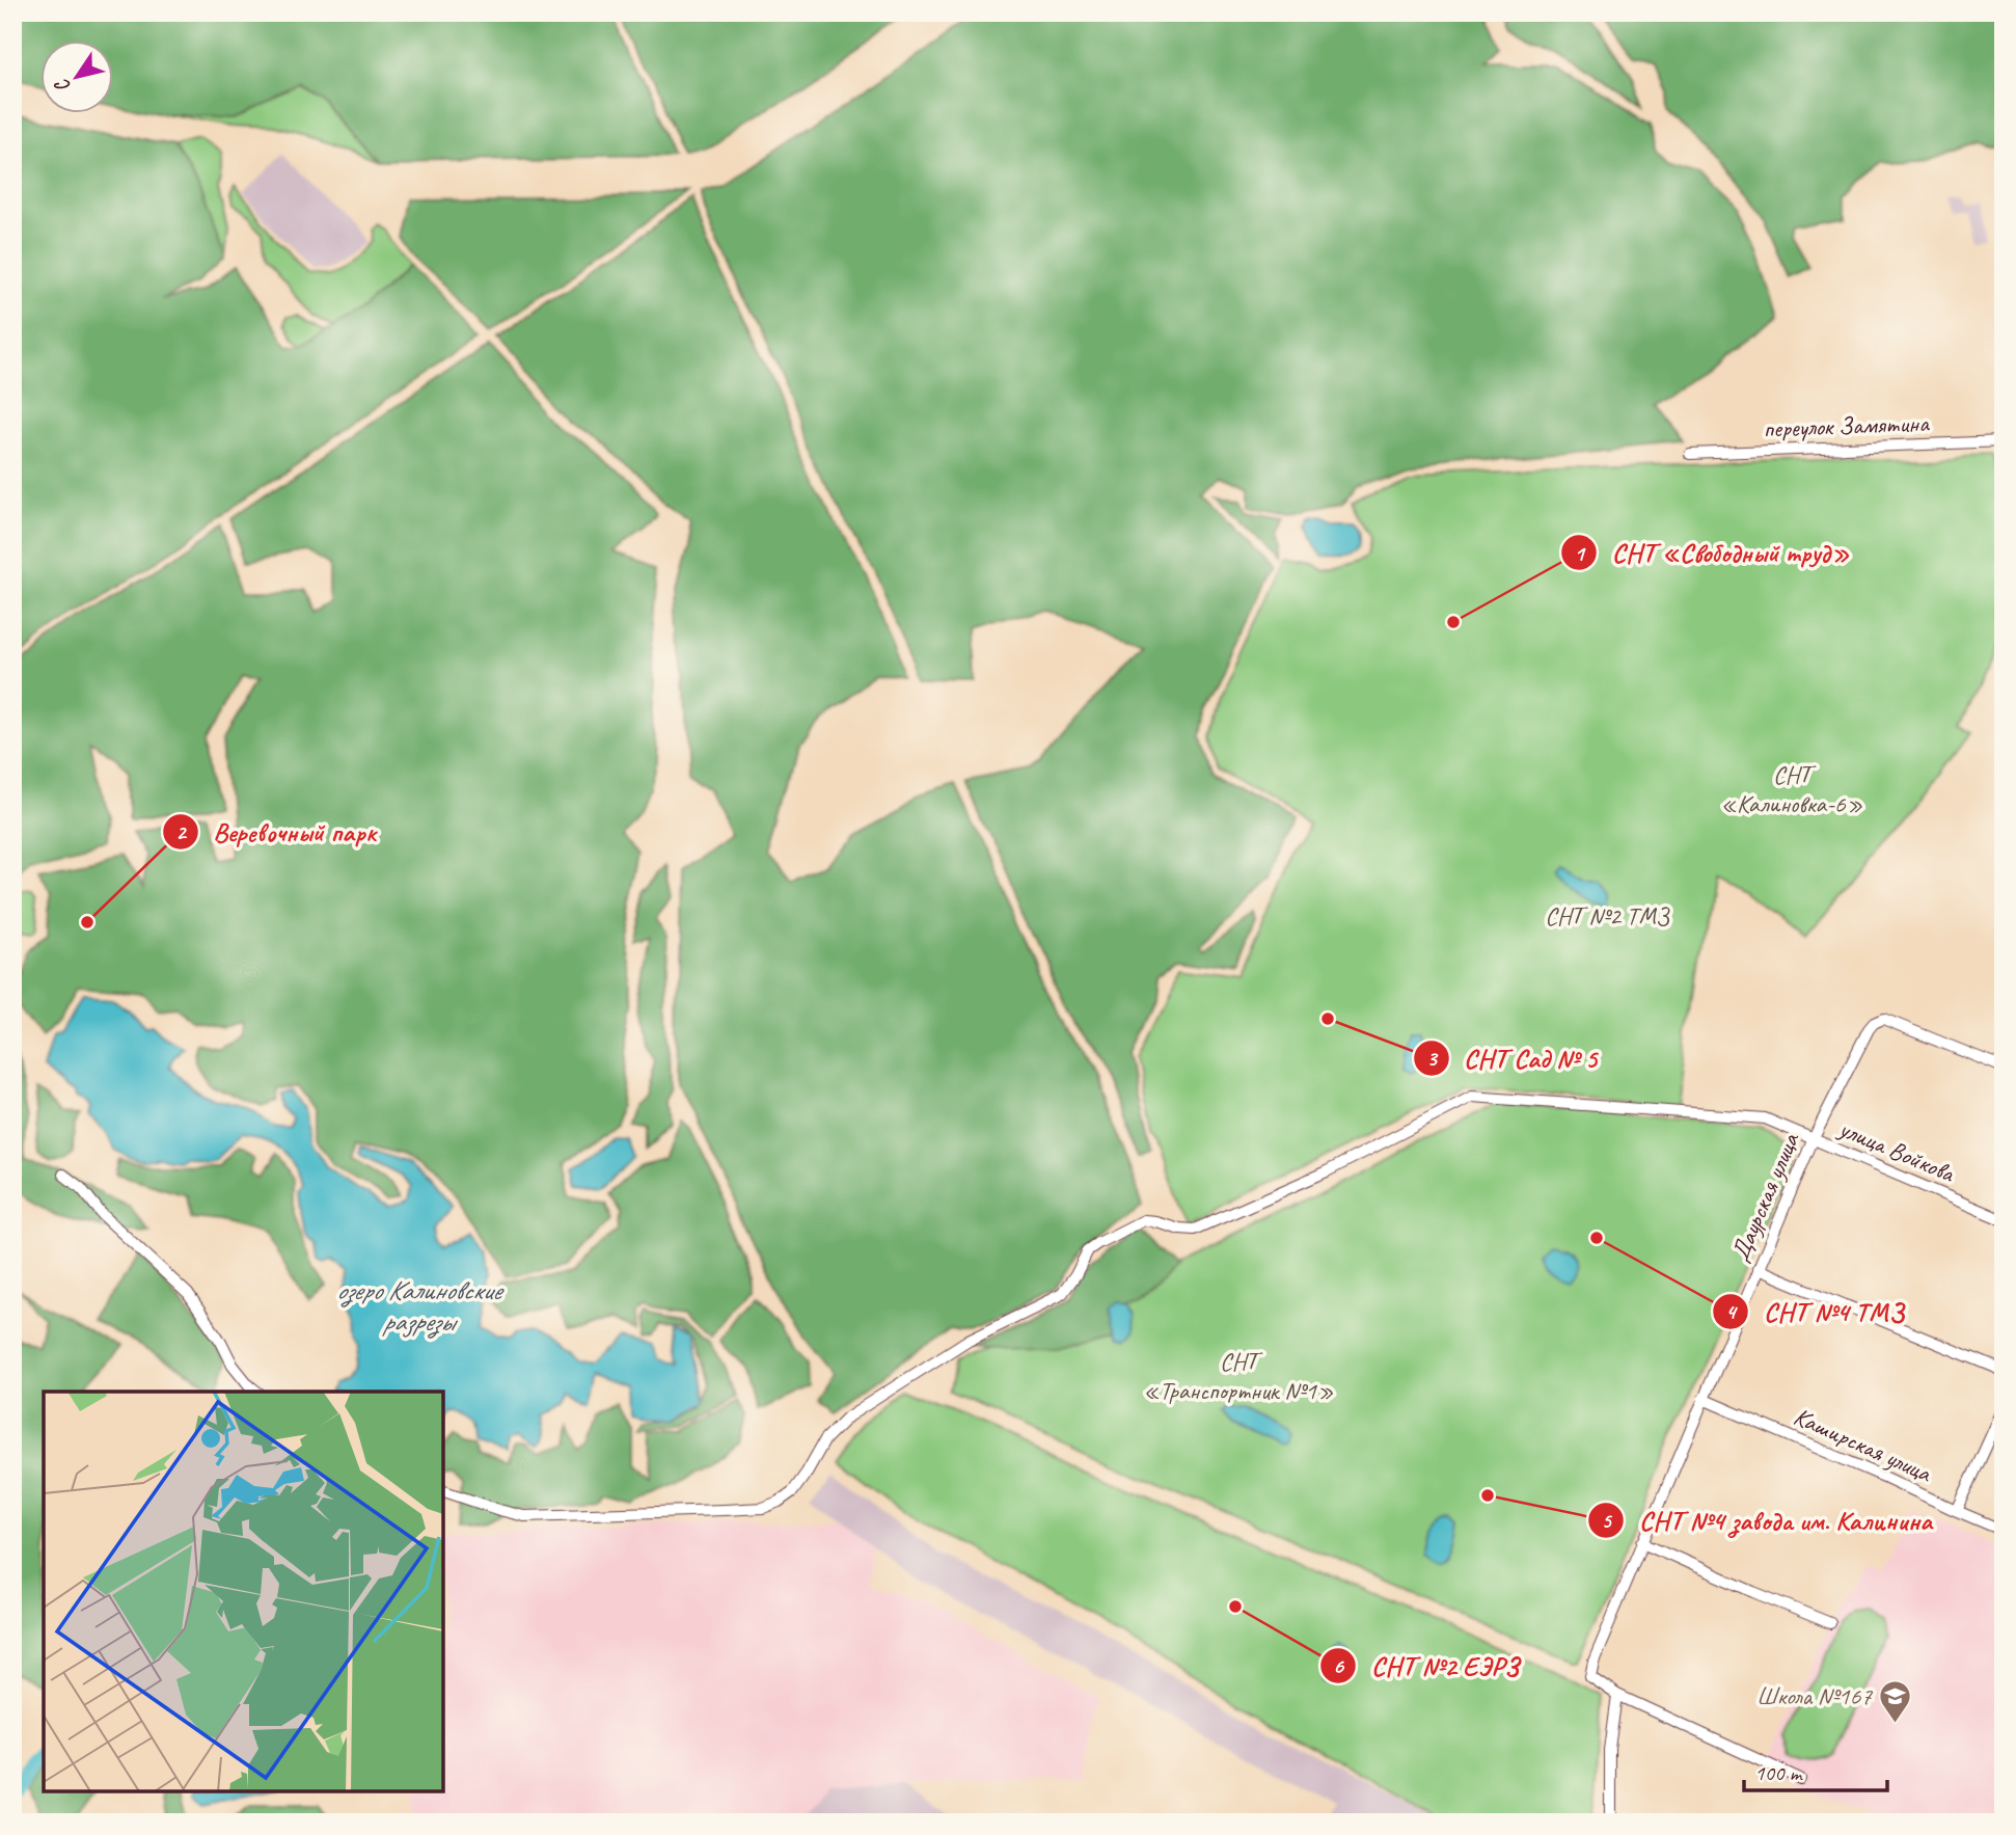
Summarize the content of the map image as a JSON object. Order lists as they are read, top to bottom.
{
  "streets": {
    "street": [
      "переулок Замятина",
      "улица Войкова",
      "Даурская улица",
      "Каширская улица"
    ]
  },
  "crossings": [
    ["улица Войкова", "Даурская улица"],
    ["Даурская улица", "Каширская улица"]
  ],
  "water": ["озеро Калиновские разрезы"],
  "parks": ["СНТ «Калиновка-6»", "СНТ №2 ТМЗ", "СНТ «Транспортник №1»"],
  "places": {
    "other": [
      "СНТ «Свободный труд»",
      "Веревочный парк",
      "СНТ Сад № 5",
      "СНТ №4 ТМЗ",
      "СНТ №4 завода им. Калинина",
      "СНТ №2 ЕЭРЗ"
    ],
    "school or university": ["Школа №167"]
  },
  "scale_bar": "100 m",
  "north": "bottom left"
}
